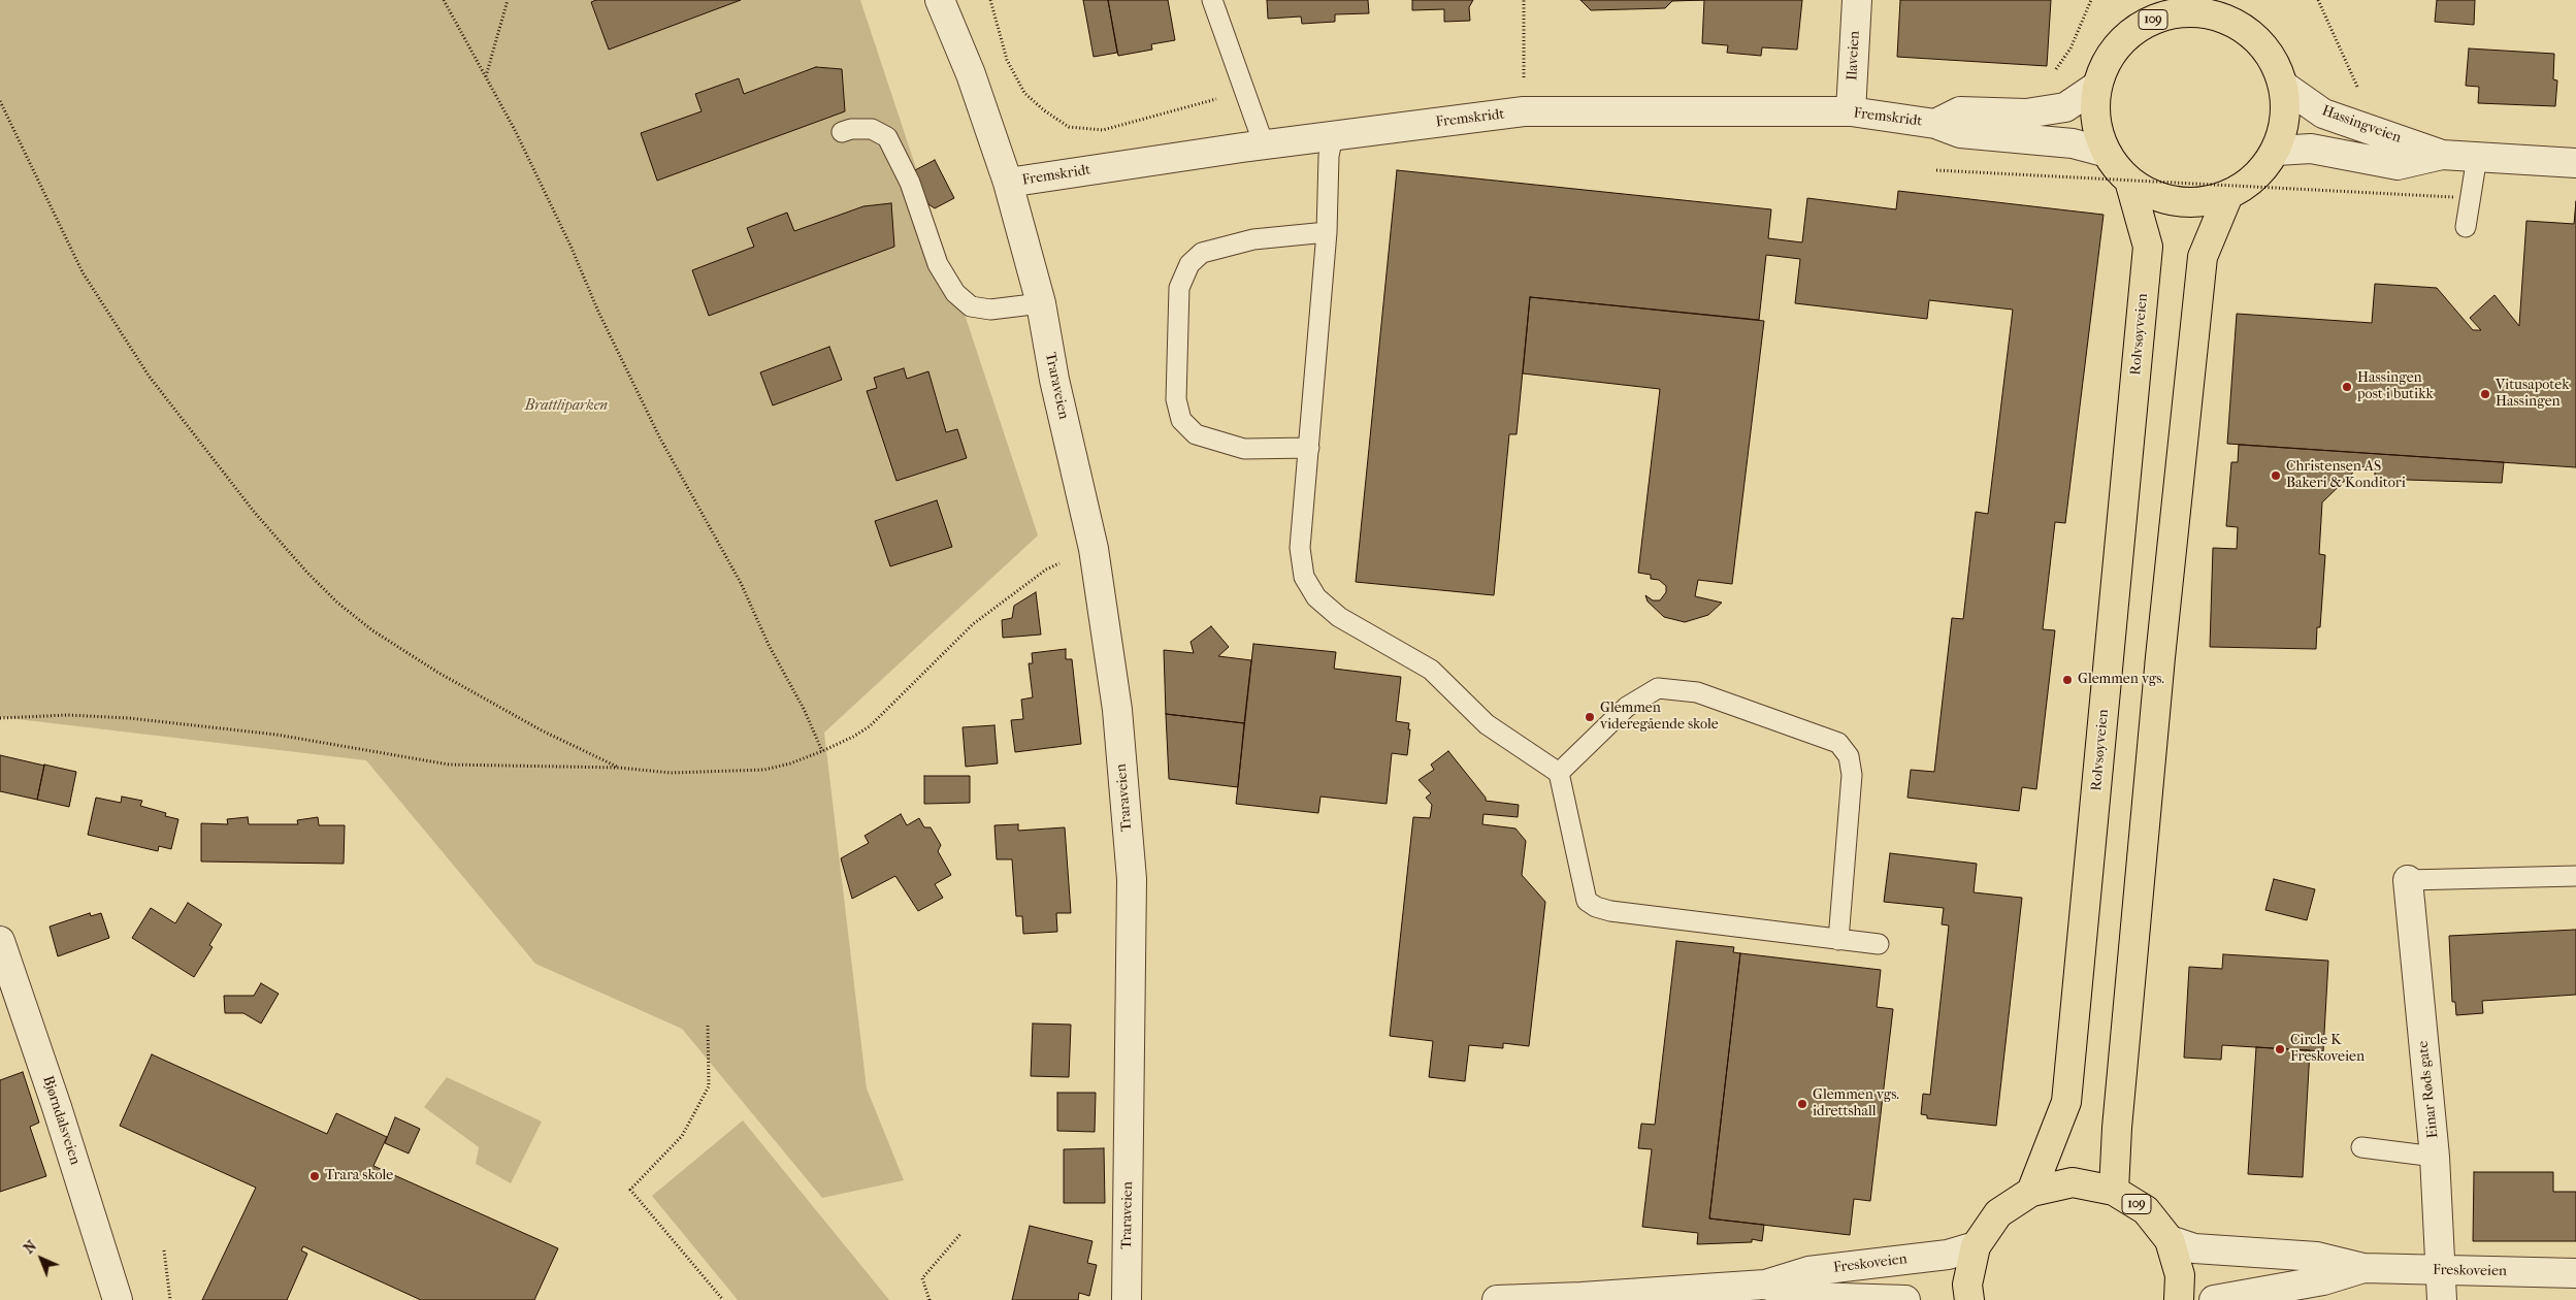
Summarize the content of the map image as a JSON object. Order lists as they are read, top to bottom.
{
  "streets": {
    "main road": ["109", "Rolvsøyveien"],
    "street": [
      "Ilaveien",
      "Fremskridt",
      "Hassingveien",
      "Traraveien",
      "Einar Røds gate",
      "Bjørndalsveien",
      "Freskoveien"
    ]
  },
  "crossings": [
    ["109", "Fremskridt"],
    ["109", "Hassingveien"],
    ["109", "Rolvsøyveien"],
    ["109", "Freskoveien"],
    ["Ilaveien", "Fremskridt"],
    ["Fremskridt", "Traraveien"],
    ["Einar Røds gate", "Freskoveien"]
  ],
  "parks": ["Brattliparken"],
  "places": [
    "Hassingen post i butikk",
    "Vitusapotek Hassingen",
    "Christensen AS Bakeri & Konditori",
    "Glemmen vgs.",
    "Glemmen videregående skole",
    "Circle K Freskoveien",
    "Glemmen vgs. idrettshall",
    "Trara skole"
  ],
  "north": "top left"
}
